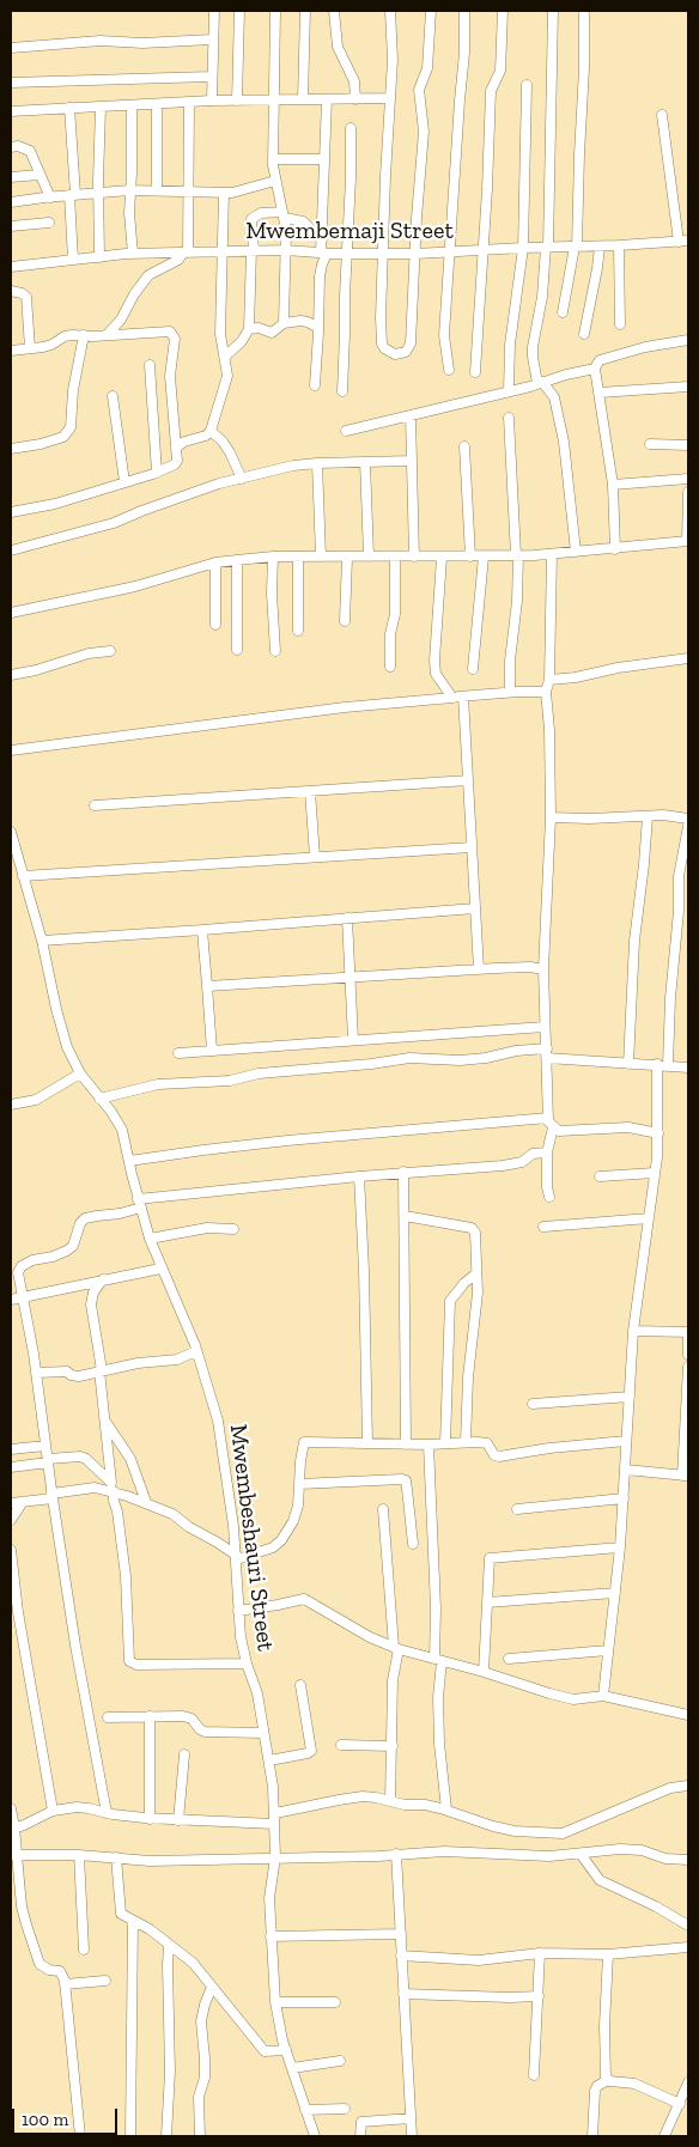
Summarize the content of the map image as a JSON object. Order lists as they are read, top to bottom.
{
  "streets": {
    "street": ["Mwembemaji Street", "Mwembeshauri Street"]
  },
  "scale_bar": "100 m"
}
